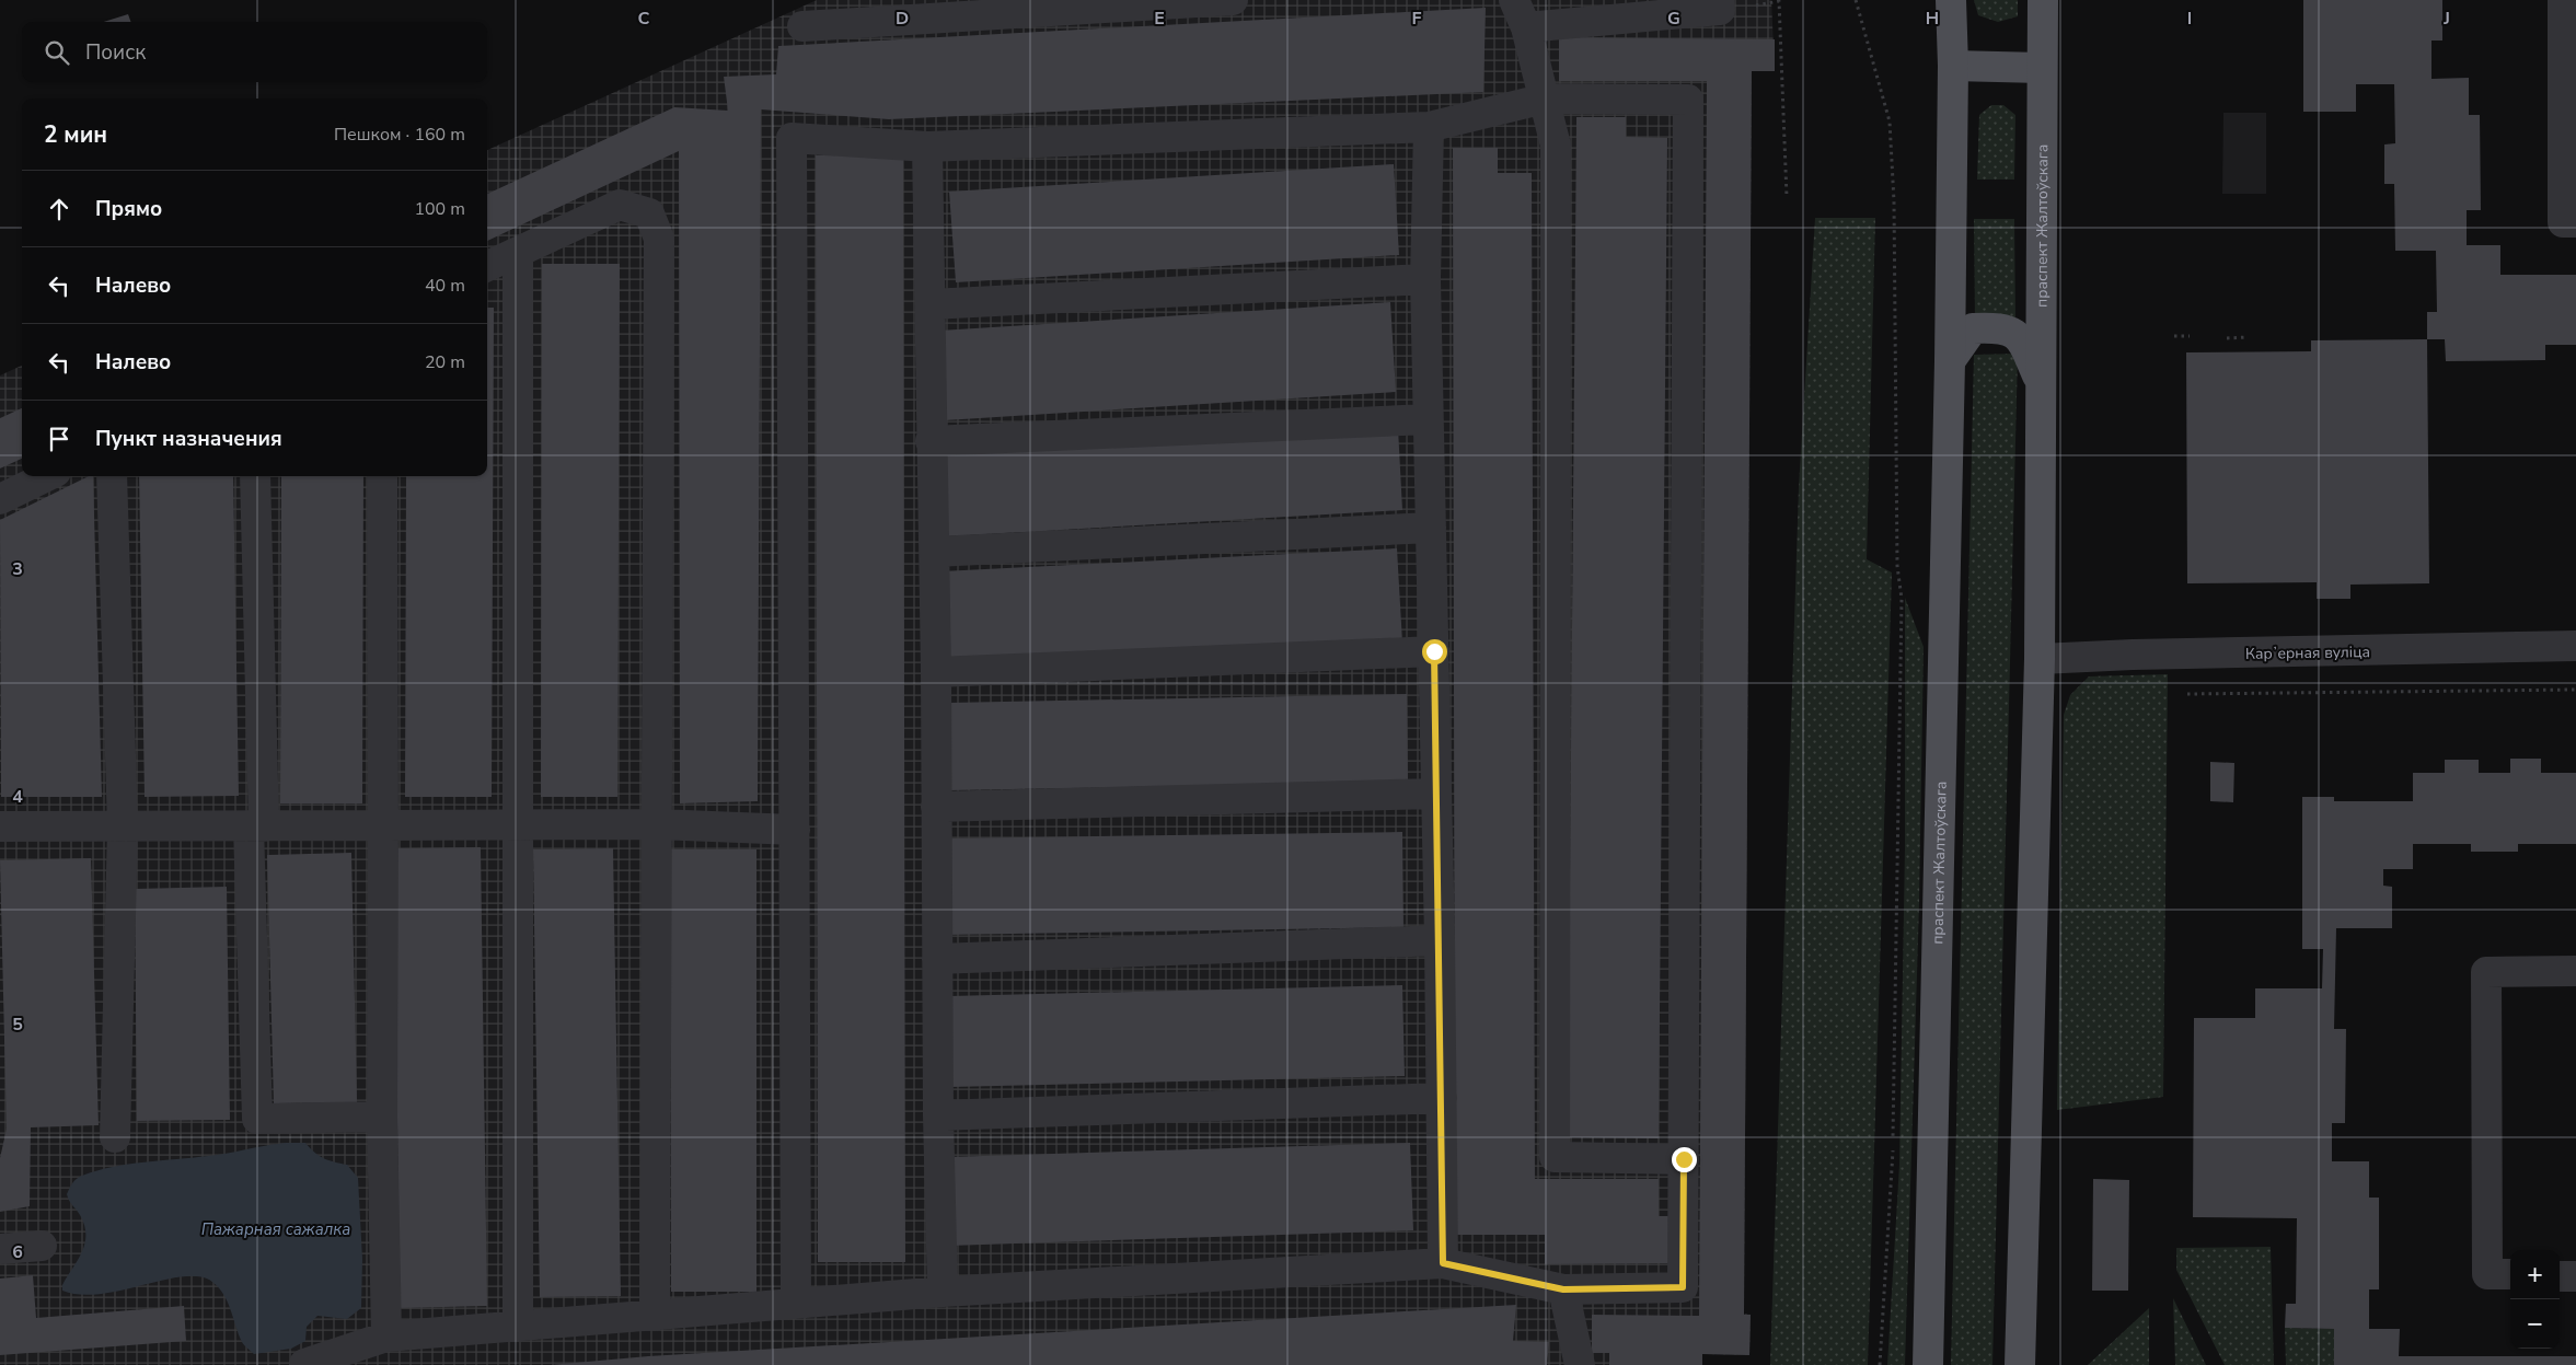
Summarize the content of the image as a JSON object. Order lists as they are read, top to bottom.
{
  "streets": {
    "main road": ["праспект Жалтоўскага"],
    "street": ["Карʼерная вуліца"]
  },
  "crossings": [
    ["праспект Жалтоўскага", "Карʼерная вуліца"]
  ],
  "water": ["Пажарная сажалка"],
  "page": {
    "search": "Поиск",
    "heading": ["2 мин", "Пешком · 160 m"],
    "list": [
      ["Прямо", "100 m"],
      ["Налево", "40 m"],
      ["Налево", "20 m"],
      "Пункт назначения"
    ],
    "map_buttons": ["+", "−"]
  },
  "grid": {
    "columns": [
      "C",
      "D",
      "E",
      "F",
      "G",
      "H",
      "I",
      "J"
    ],
    "rows": [
      "3",
      "4",
      "5",
      "6"
    ]
  }
}
